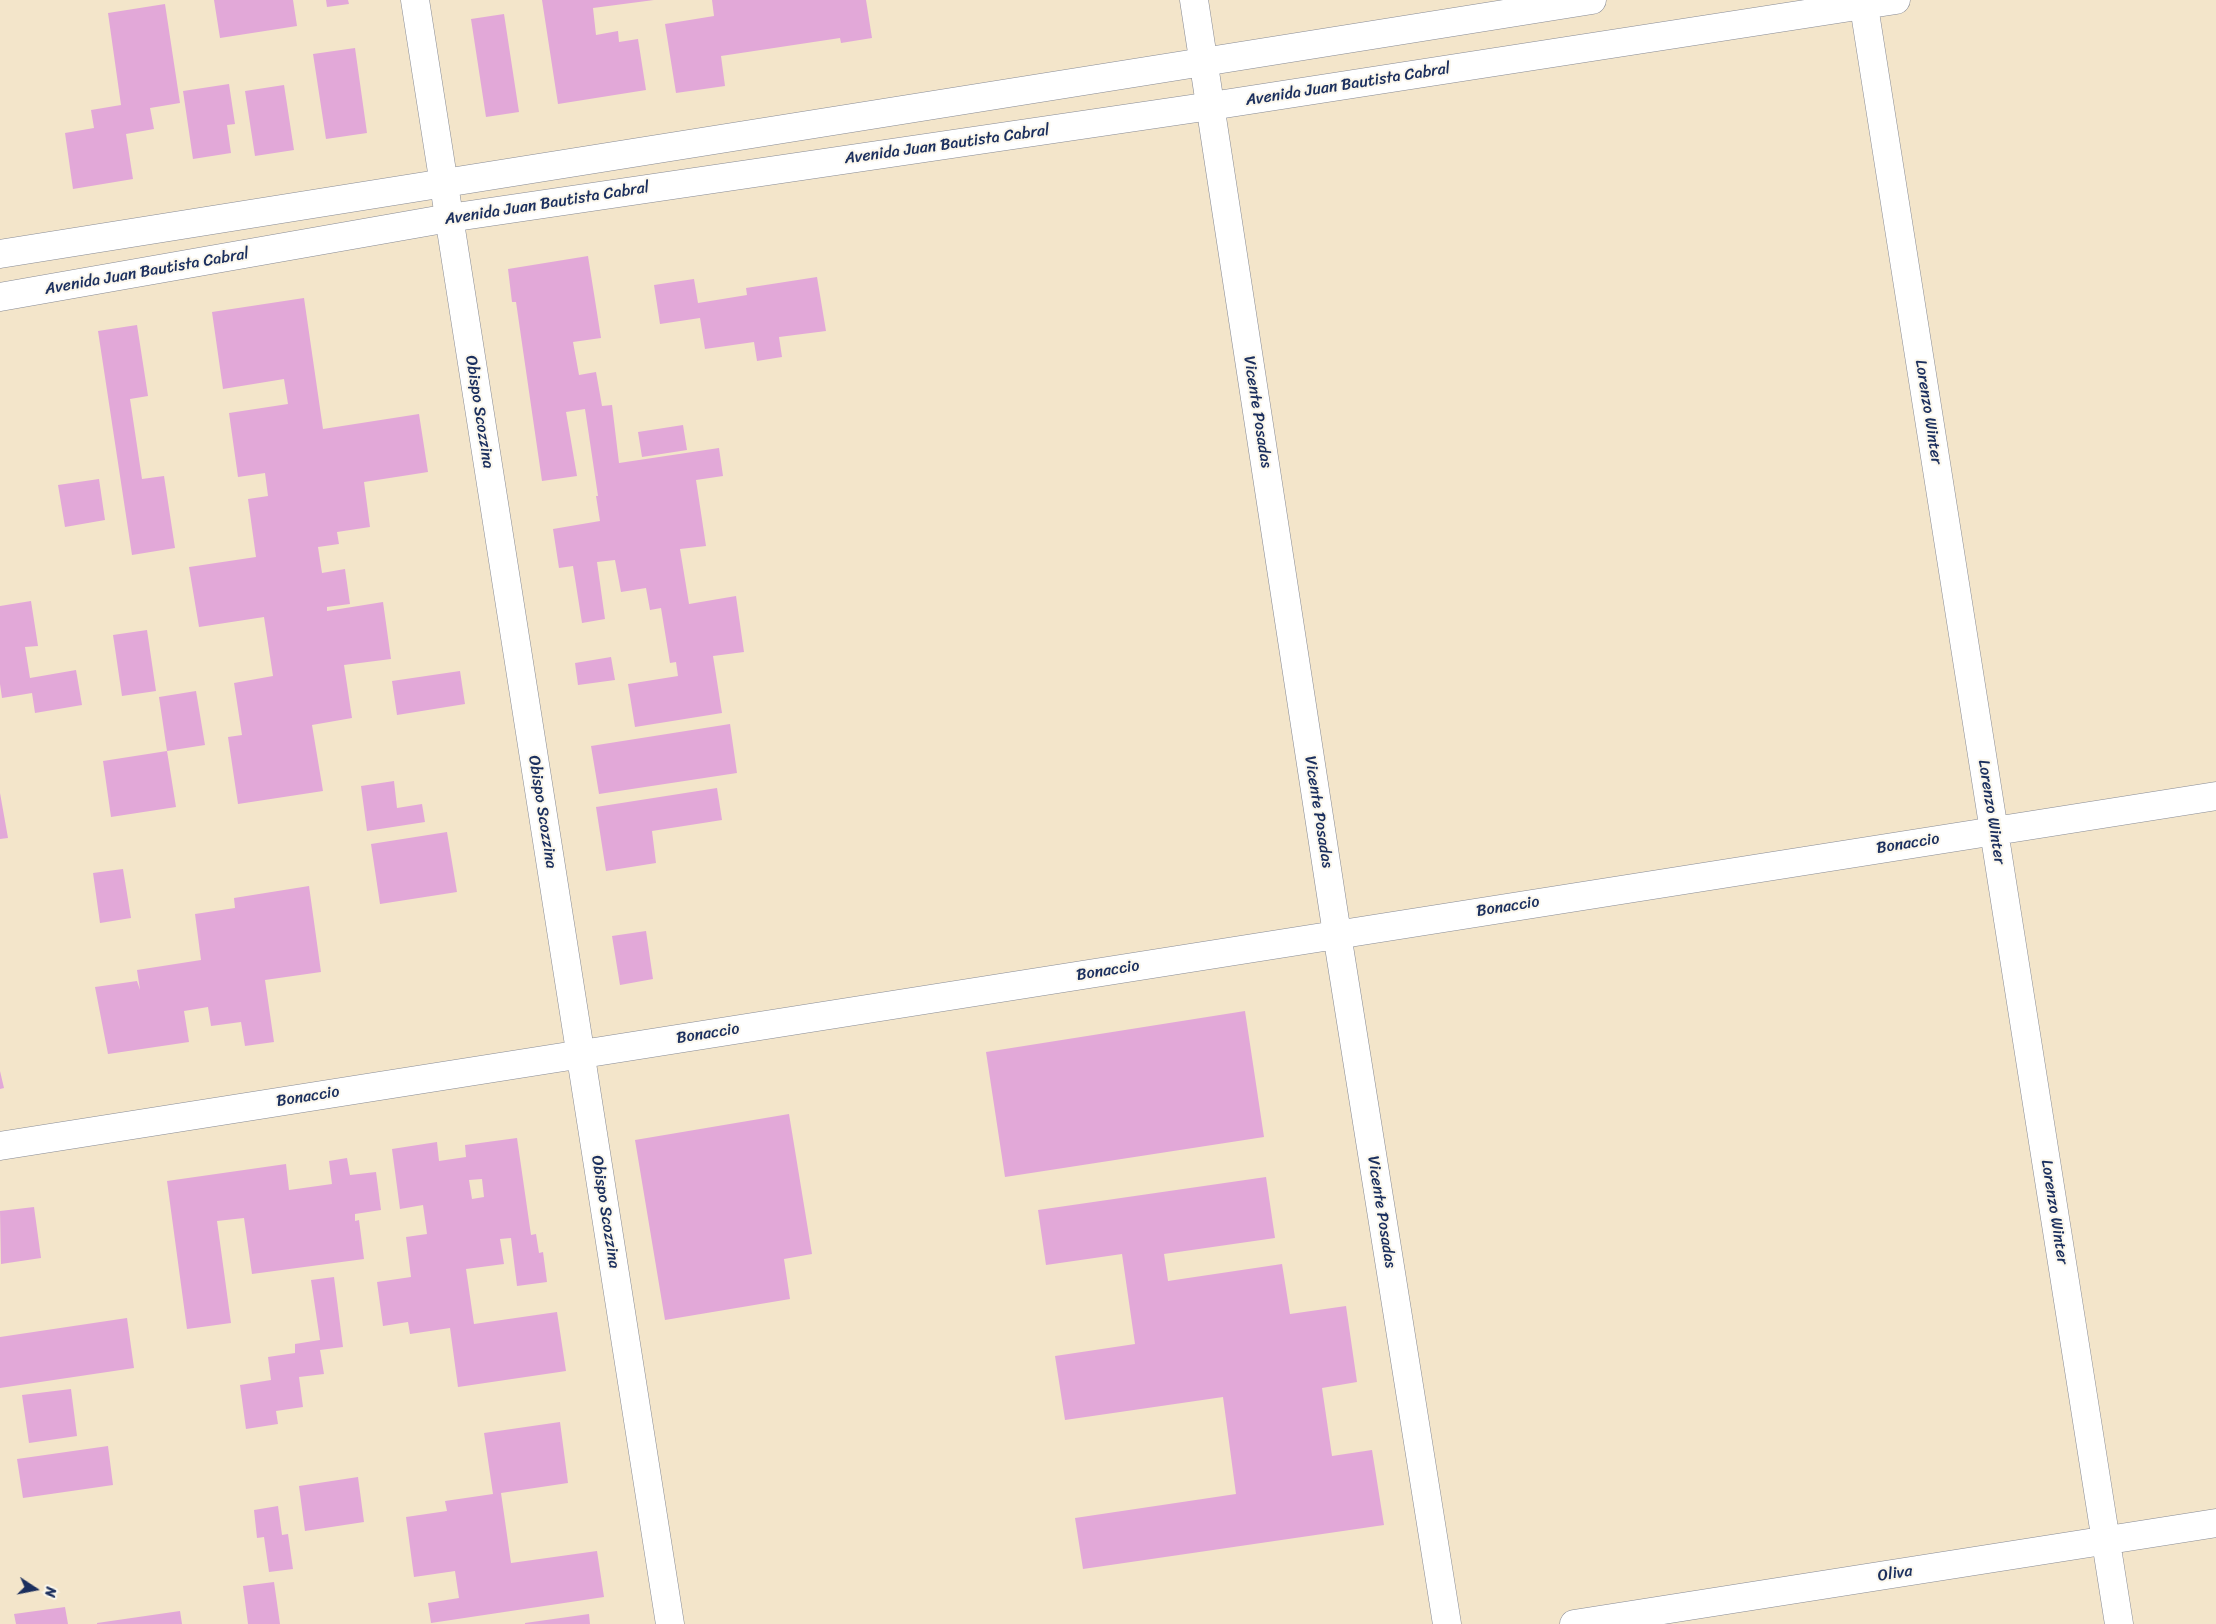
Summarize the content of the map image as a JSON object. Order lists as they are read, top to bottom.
{
  "streets": {
    "street": [
      "Avenida Juan Bautista Cabral",
      "Obispo Scozzina",
      "Vicente Posadas",
      "Lorenzo Winter",
      "Bonaccio",
      "Oliva"
    ]
  },
  "crossings": [
    ["Avenida Juan Bautista Cabral", "Obispo Scozzina"],
    ["Avenida Juan Bautista Cabral", "Vicente Posadas"],
    ["Avenida Juan Bautista Cabral", "Lorenzo Winter"],
    ["Obispo Scozzina", "Bonaccio"],
    ["Vicente Posadas", "Bonaccio"],
    ["Lorenzo Winter", "Bonaccio"],
    ["Lorenzo Winter", "Oliva"]
  ],
  "north": "right"
}
